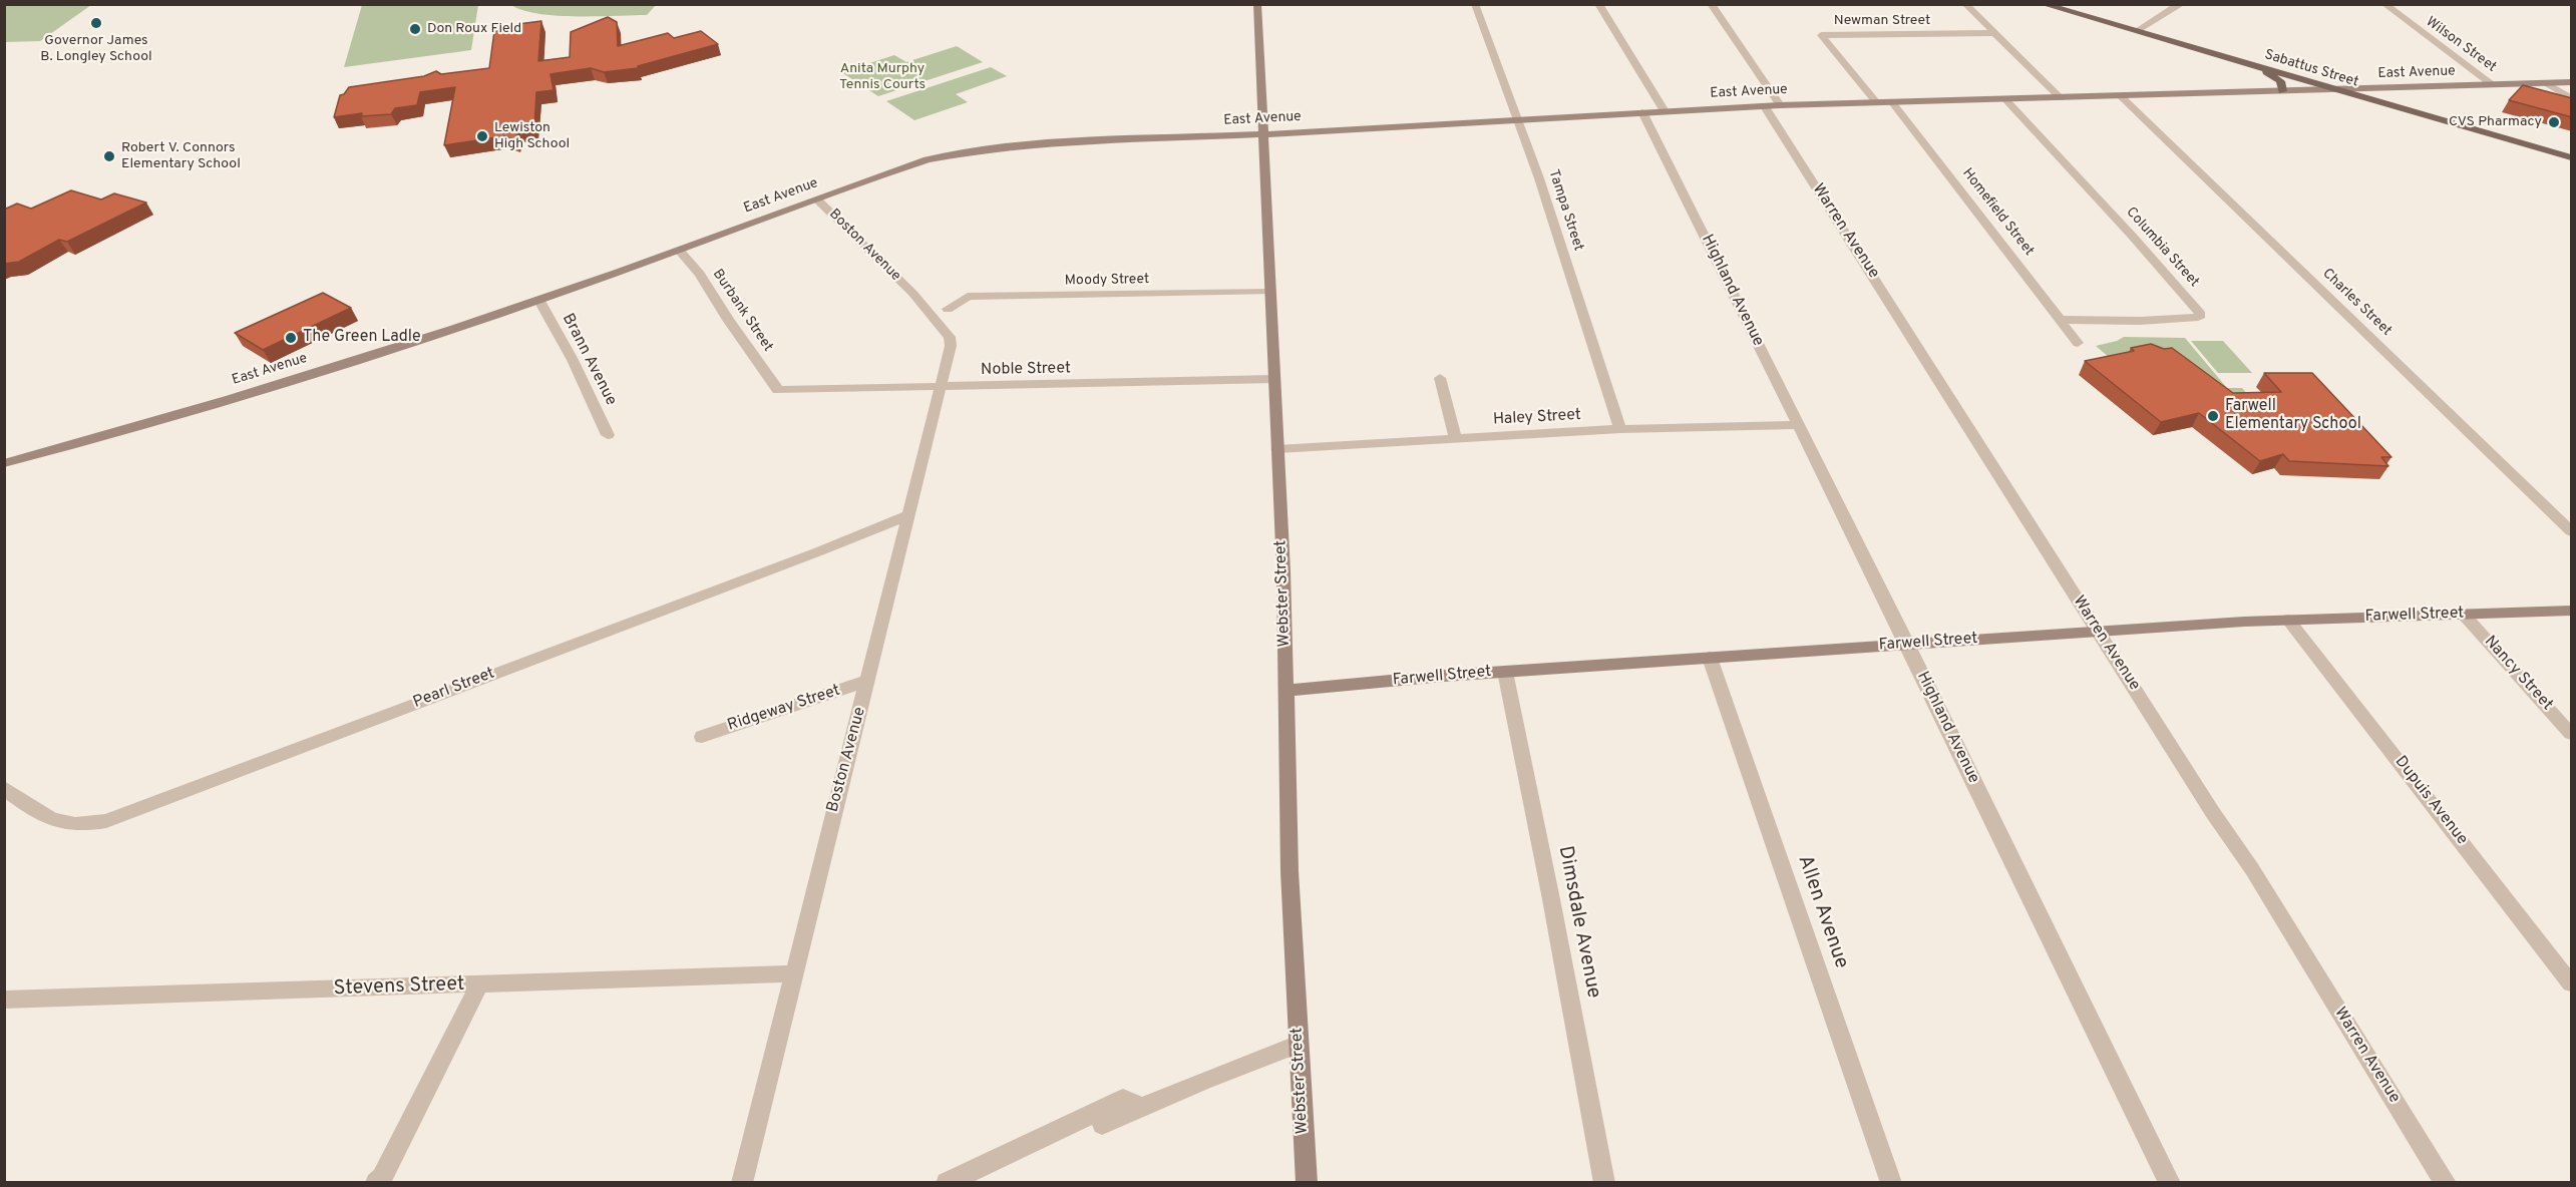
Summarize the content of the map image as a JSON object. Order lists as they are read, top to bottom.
{
  "streets": {
    "main road": [
      "Sabattus Street",
      "East Avenue",
      "Webster Street",
      "Farwell Street"
    ],
    "street": [
      "Newman Street",
      "Wilson Street",
      "Tampa Street",
      "Homefield Street",
      "Warren Avenue",
      "Boston Avenue",
      "Columbia Street",
      "Moody Street",
      "Highland Avenue",
      "Charles Street",
      "Burbank Street",
      "Brann Avenue",
      "Noble Street",
      "Haley Street",
      "Nancy Street",
      "Pearl Street",
      "Ridgeway Street",
      "Dupuis Avenue",
      "Allen Avenue",
      "Dimsdale Avenue",
      "Stevens Street"
    ]
  },
  "crossings": [
    ["Newman Street", "East Avenue"],
    ["Wilson Street", "East Avenue"],
    ["Sabattus Street", "East Avenue"],
    ["East Avenue", "Tampa Street"],
    ["East Avenue", "Homefield Street"],
    ["East Avenue", "Warren Avenue"],
    ["East Avenue", "Boston Avenue"],
    ["East Avenue", "Columbia Street"],
    ["East Avenue", "Highland Avenue"],
    ["East Avenue", "Charles Street"],
    ["East Avenue", "Burbank Street"],
    ["East Avenue", "Brann Avenue"],
    ["East Avenue", "Webster Street"],
    ["Tampa Street", "Haley Street"],
    ["Homefield Street", "Columbia Street"],
    ["Warren Avenue", "Farwell Street"],
    ["Boston Avenue", "Moody Street"],
    ["Boston Avenue", "Noble Street"],
    ["Boston Avenue", "Pearl Street"],
    ["Boston Avenue", "Ridgeway Street"],
    ["Boston Avenue", "Stevens Street"],
    ["Moody Street", "Webster Street"],
    ["Highland Avenue", "Haley Street"],
    ["Highland Avenue", "Farwell Street"],
    ["Burbank Street", "Noble Street"],
    ["Noble Street", "Webster Street"],
    ["Haley Street", "Webster Street"],
    ["Webster Street", "Farwell Street"],
    ["Farwell Street", "Nancy Street"],
    ["Farwell Street", "Dupuis Avenue"],
    ["Farwell Street", "Allen Avenue"],
    ["Farwell Street", "Dimsdale Avenue"]
  ],
  "parks": ["Anita Murphy Tennis Courts"],
  "places": [
    "Governor James B. Longley School",
    "Don Roux Field",
    "CVS Pharmacy",
    "Lewiston High School",
    "Robert V. Connors Elementary School",
    "The Green Ladle",
    "Farwell Elementary School"
  ]
}
